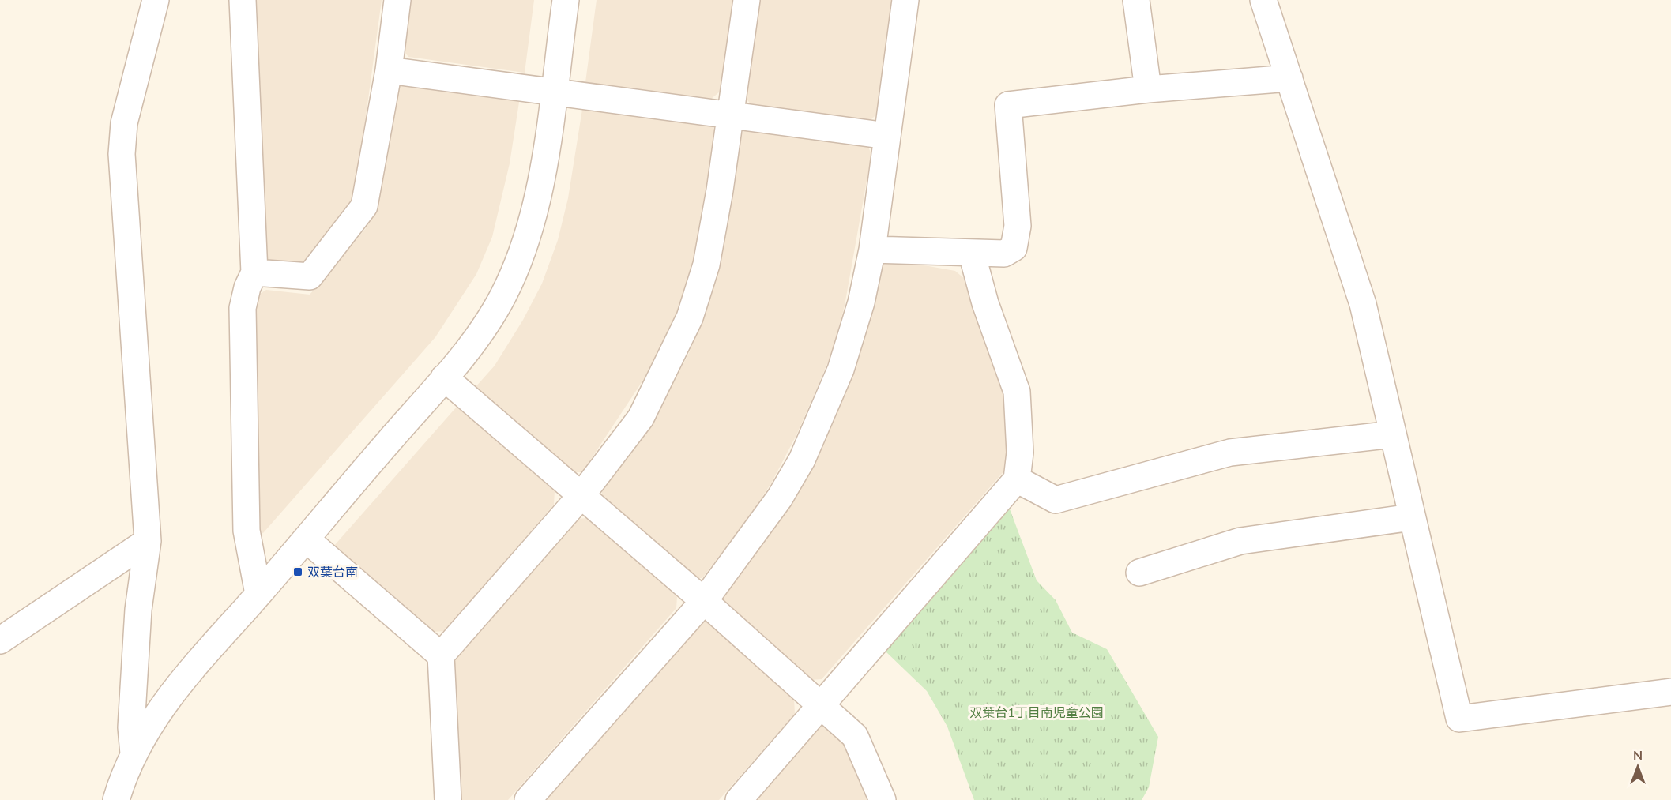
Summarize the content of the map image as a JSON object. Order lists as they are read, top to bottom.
{
  "parks": ["双葉台1丁目南児童公園"],
  "places": {
    "transit": ["双葉台南"]
  },
  "north": "top"
}
